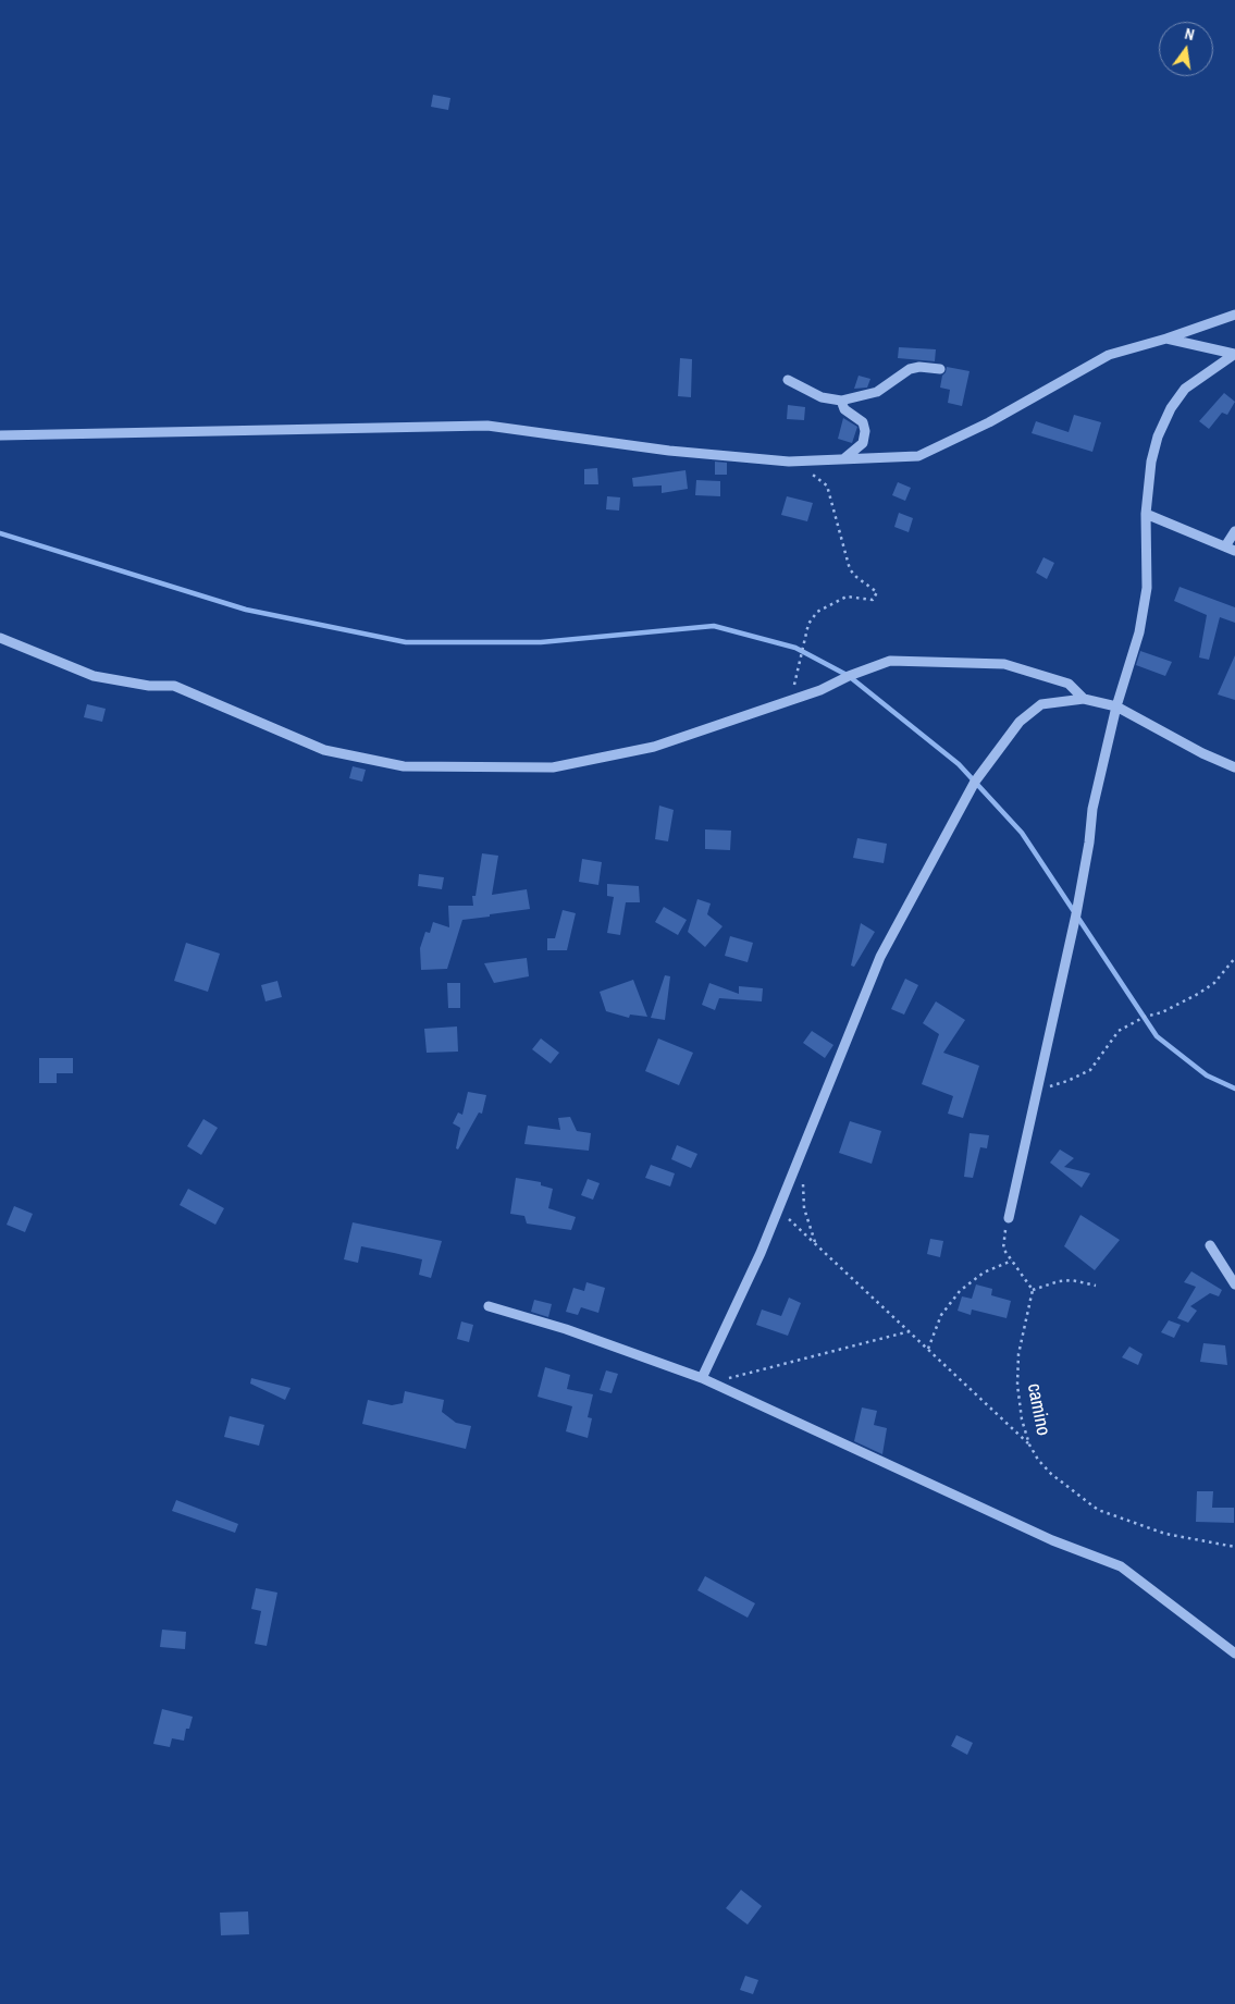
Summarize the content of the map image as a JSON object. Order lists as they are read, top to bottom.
{
  "streets": {
    "path": ["camino"]
  },
  "north": "top"
}
